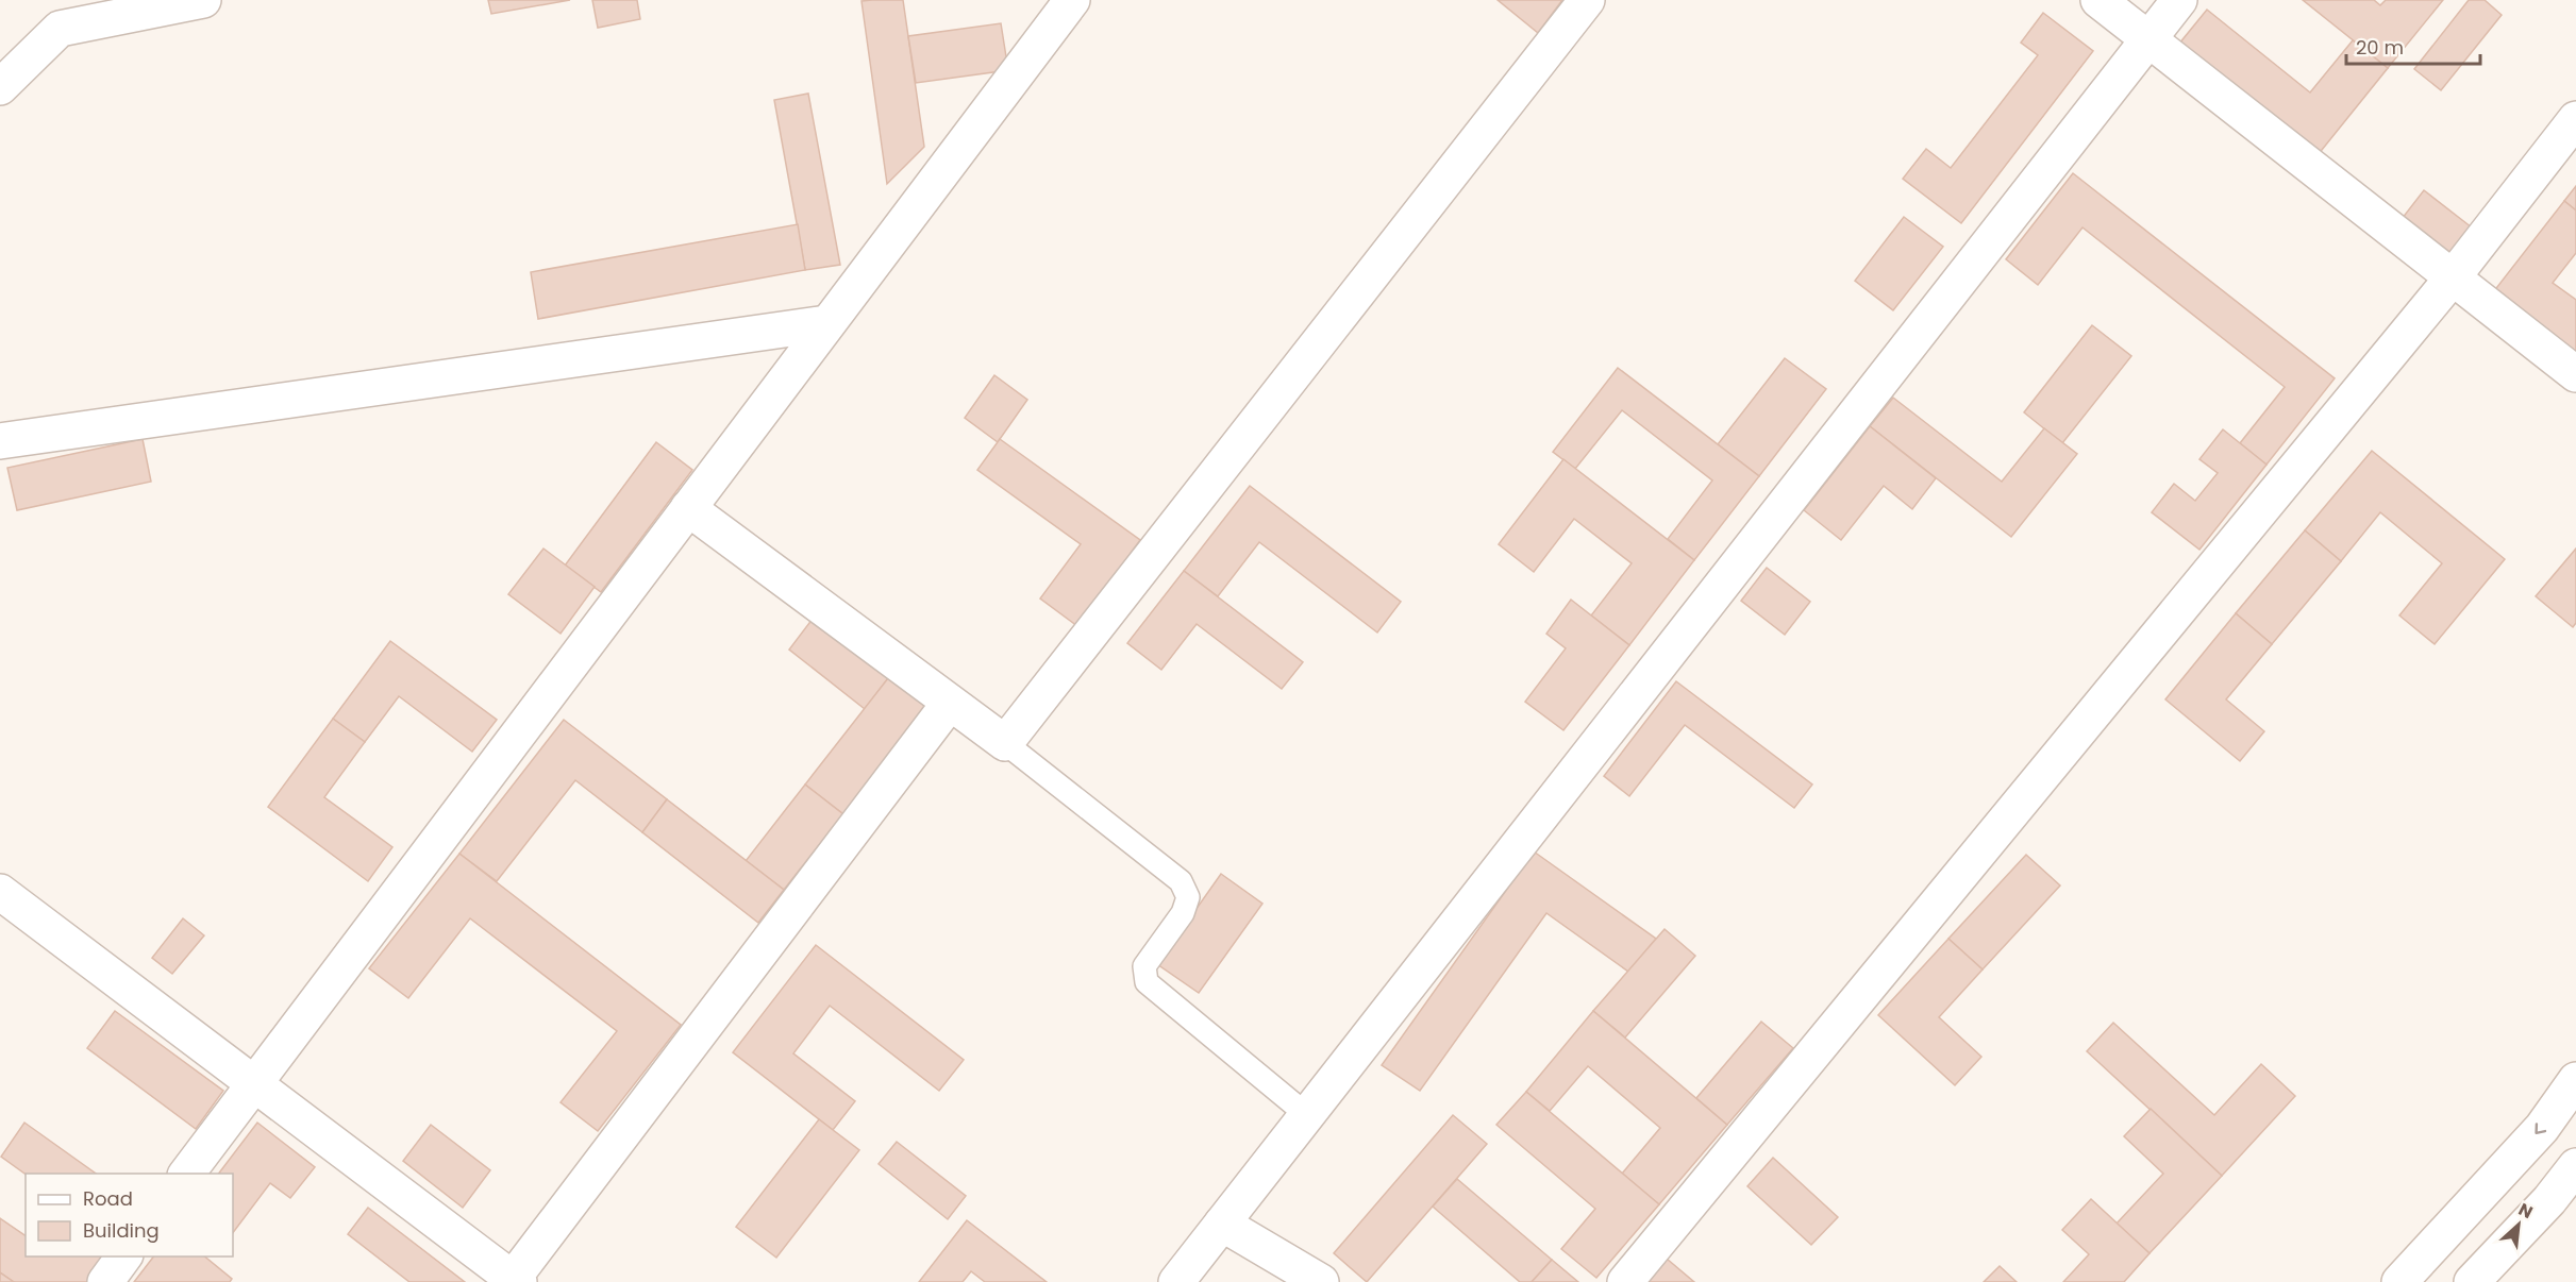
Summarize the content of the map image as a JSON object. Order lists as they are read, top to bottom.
{
  "legend": ["Road", "Building"],
  "scale_bar": "20 m",
  "north": "top right"
}
